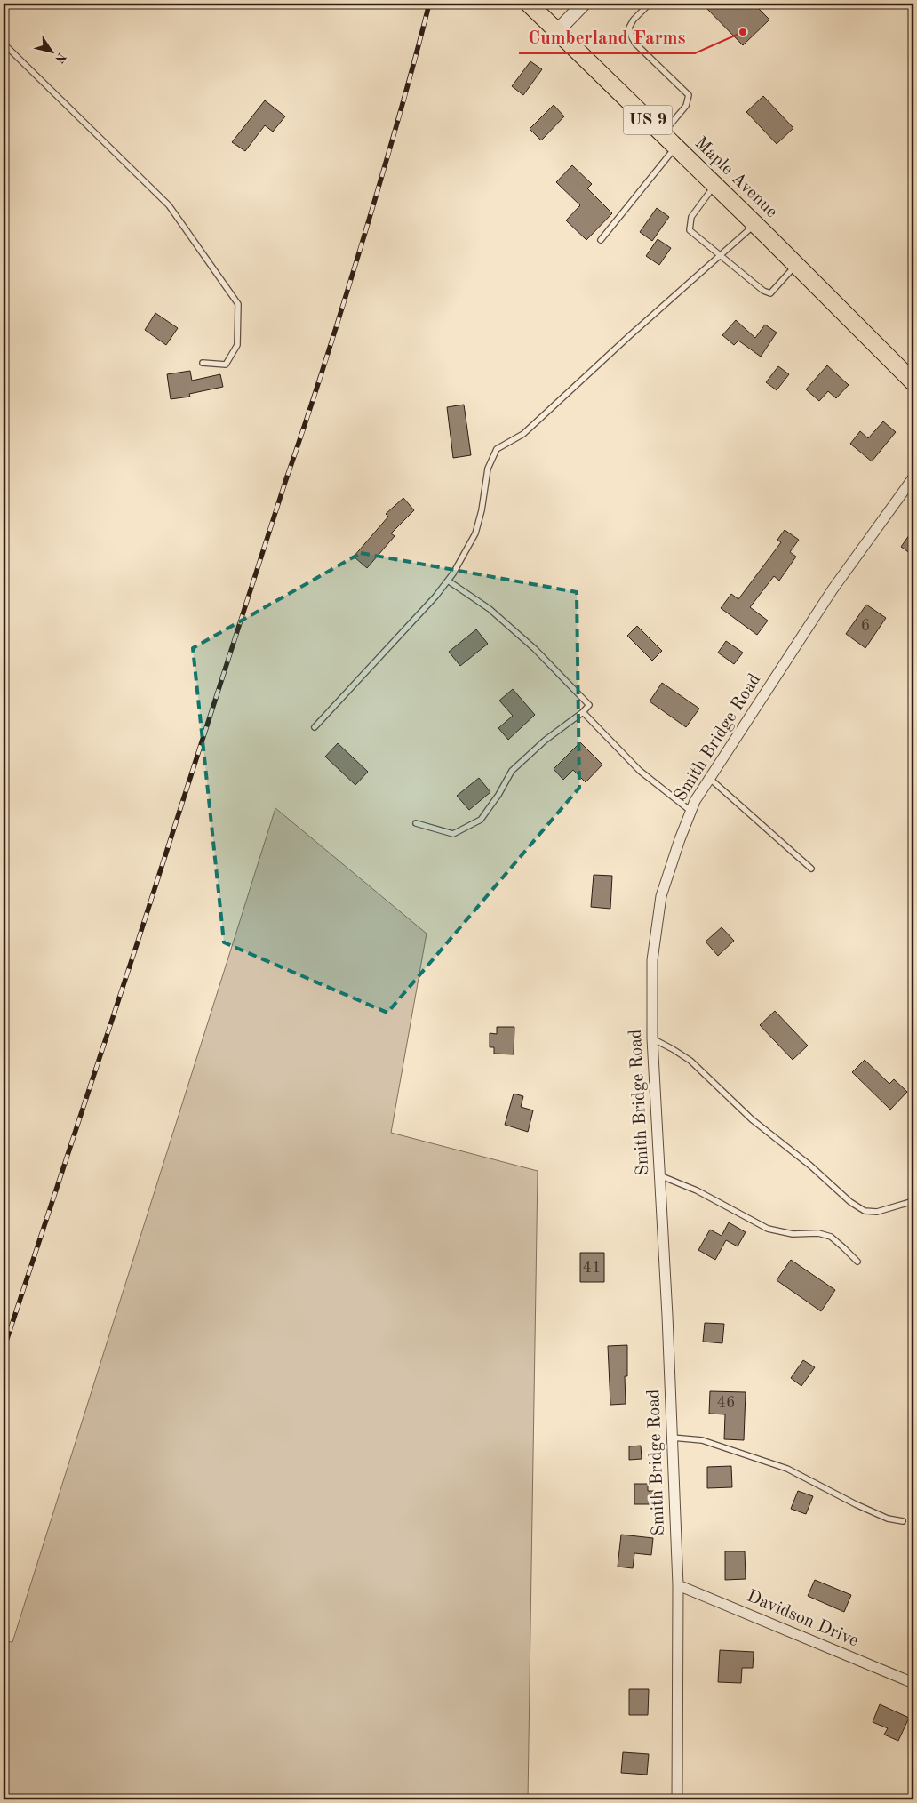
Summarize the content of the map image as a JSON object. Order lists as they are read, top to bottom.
{
  "streets": {
    "main road": ["US 9", "Maple Avenue"],
    "street": ["Smith Bridge Road", "Davidson Drive"]
  },
  "crossings": [
    ["Smith Bridge Road", "Davidson Drive"]
  ],
  "places": ["Cumberland Farms"],
  "house_numbers": ["6", "41", "46"],
  "north": "bottom right"
}
